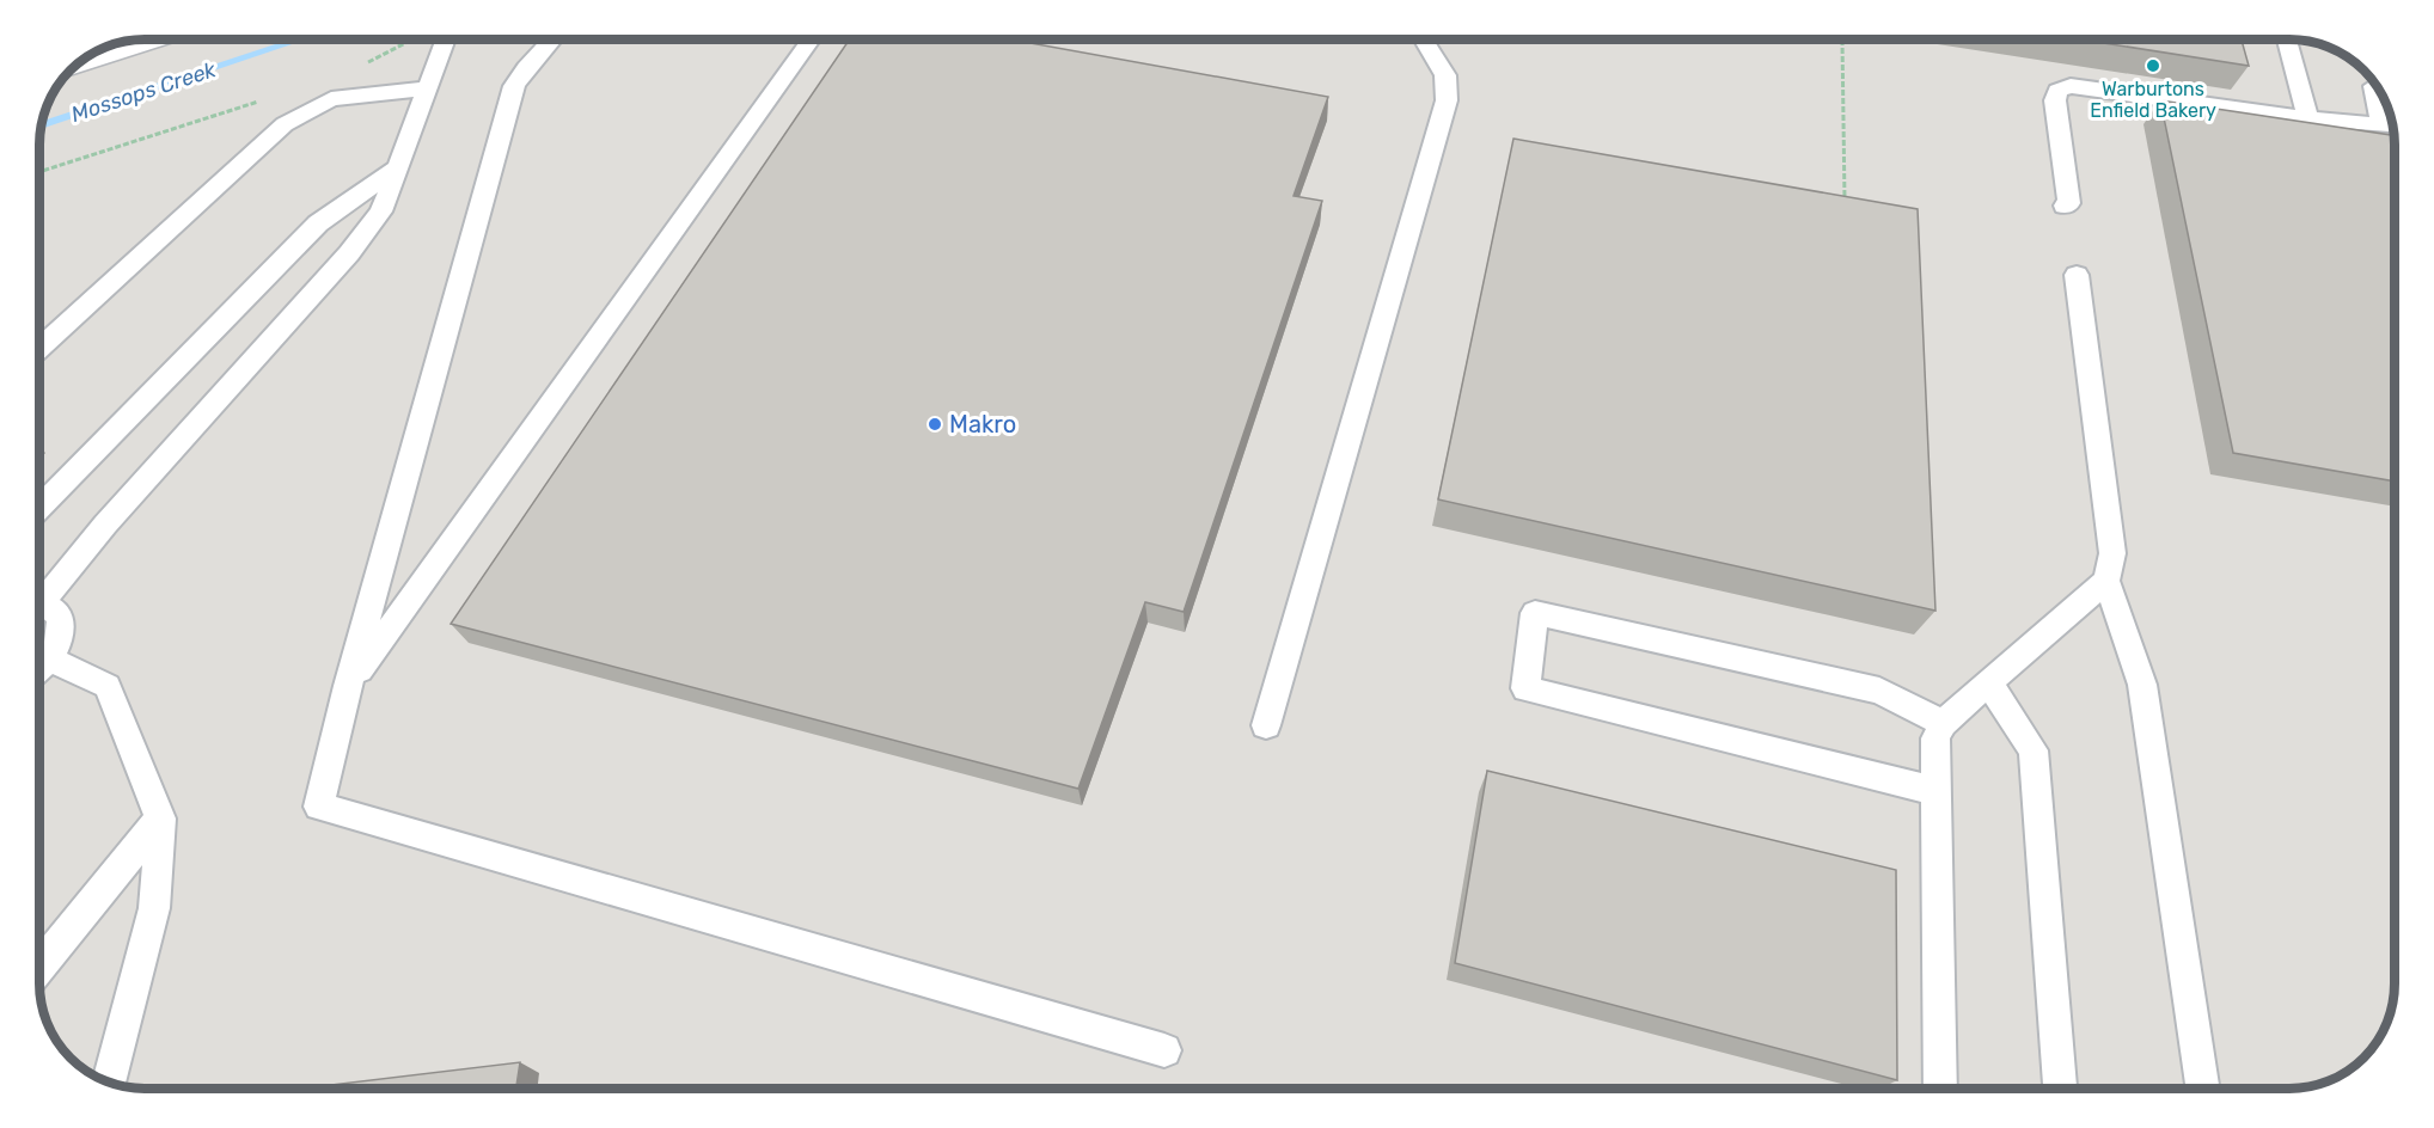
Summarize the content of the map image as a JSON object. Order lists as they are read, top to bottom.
{
  "water": ["Mossops Creek"],
  "places": ["Warburtons Enfield Bakery", "Makro"]
}
